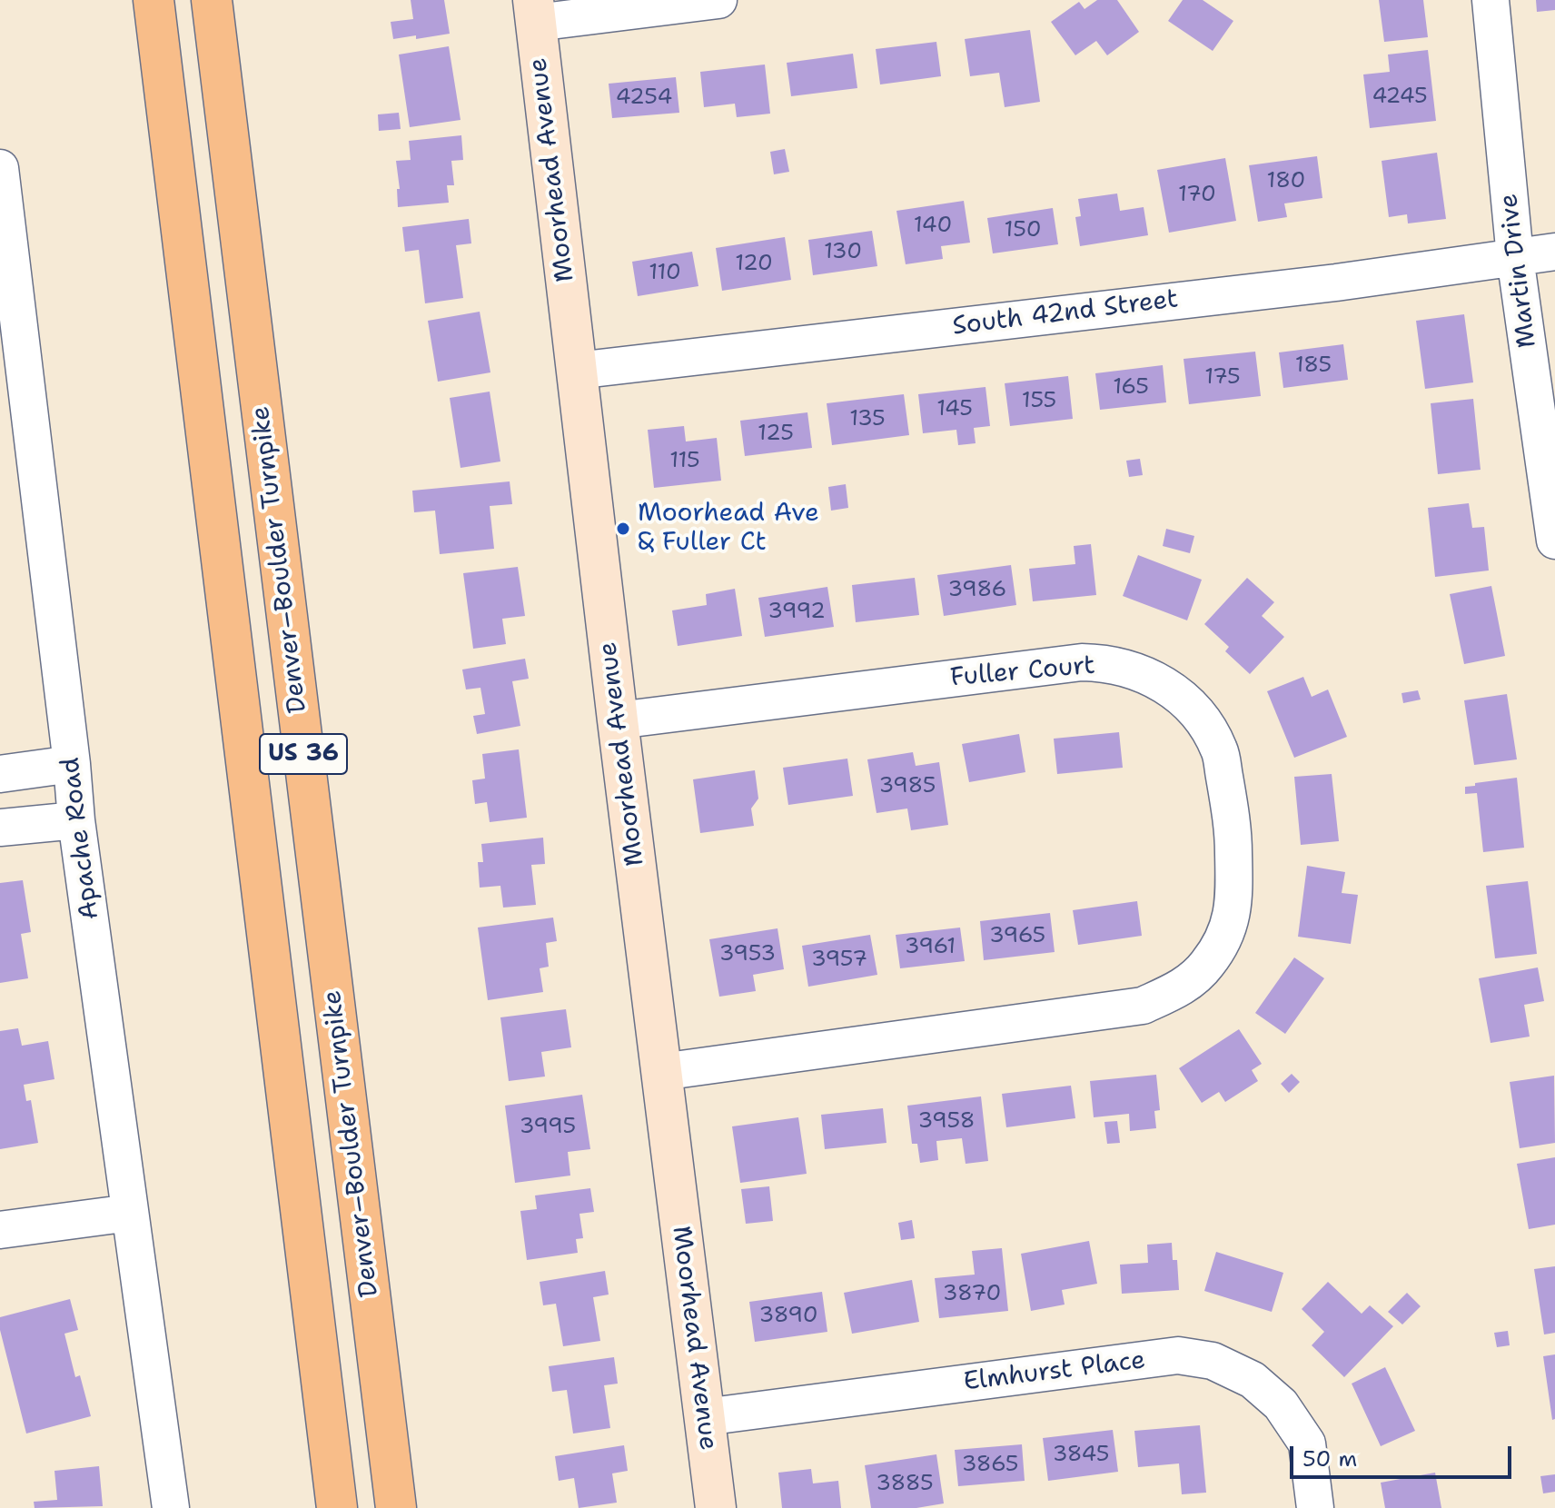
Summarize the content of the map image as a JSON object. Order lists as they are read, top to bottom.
{
  "streets": {
    "highway": ["Denver–Boulder Turnpike", "US 36"],
    "street": [
      "Moorhead Avenue",
      "Martin Drive",
      "South 42nd Street",
      "Fuller Court",
      "Apache Road",
      "Elmhurst Place"
    ]
  },
  "crossings": [
    ["Moorhead Avenue", "South 42nd Street"],
    ["Moorhead Avenue", "Fuller Court"],
    ["Moorhead Avenue", "Elmhurst Place"],
    ["Martin Drive", "South 42nd Street"]
  ],
  "places": ["Moorhead Ave & Fuller Ct"],
  "house_numbers": [
    "4245",
    "4254",
    "180",
    "170",
    "140",
    "150",
    "130",
    "120",
    "110",
    "185",
    "175",
    "165",
    "155",
    "145",
    "135",
    "125",
    "115",
    "3986",
    "3992",
    "3985",
    "3965",
    "3961",
    "3953",
    "3957",
    "3958",
    "3995",
    "3870",
    "3890",
    "3845",
    "3865",
    "3885"
  ],
  "scale_bar": "50 m"
}
